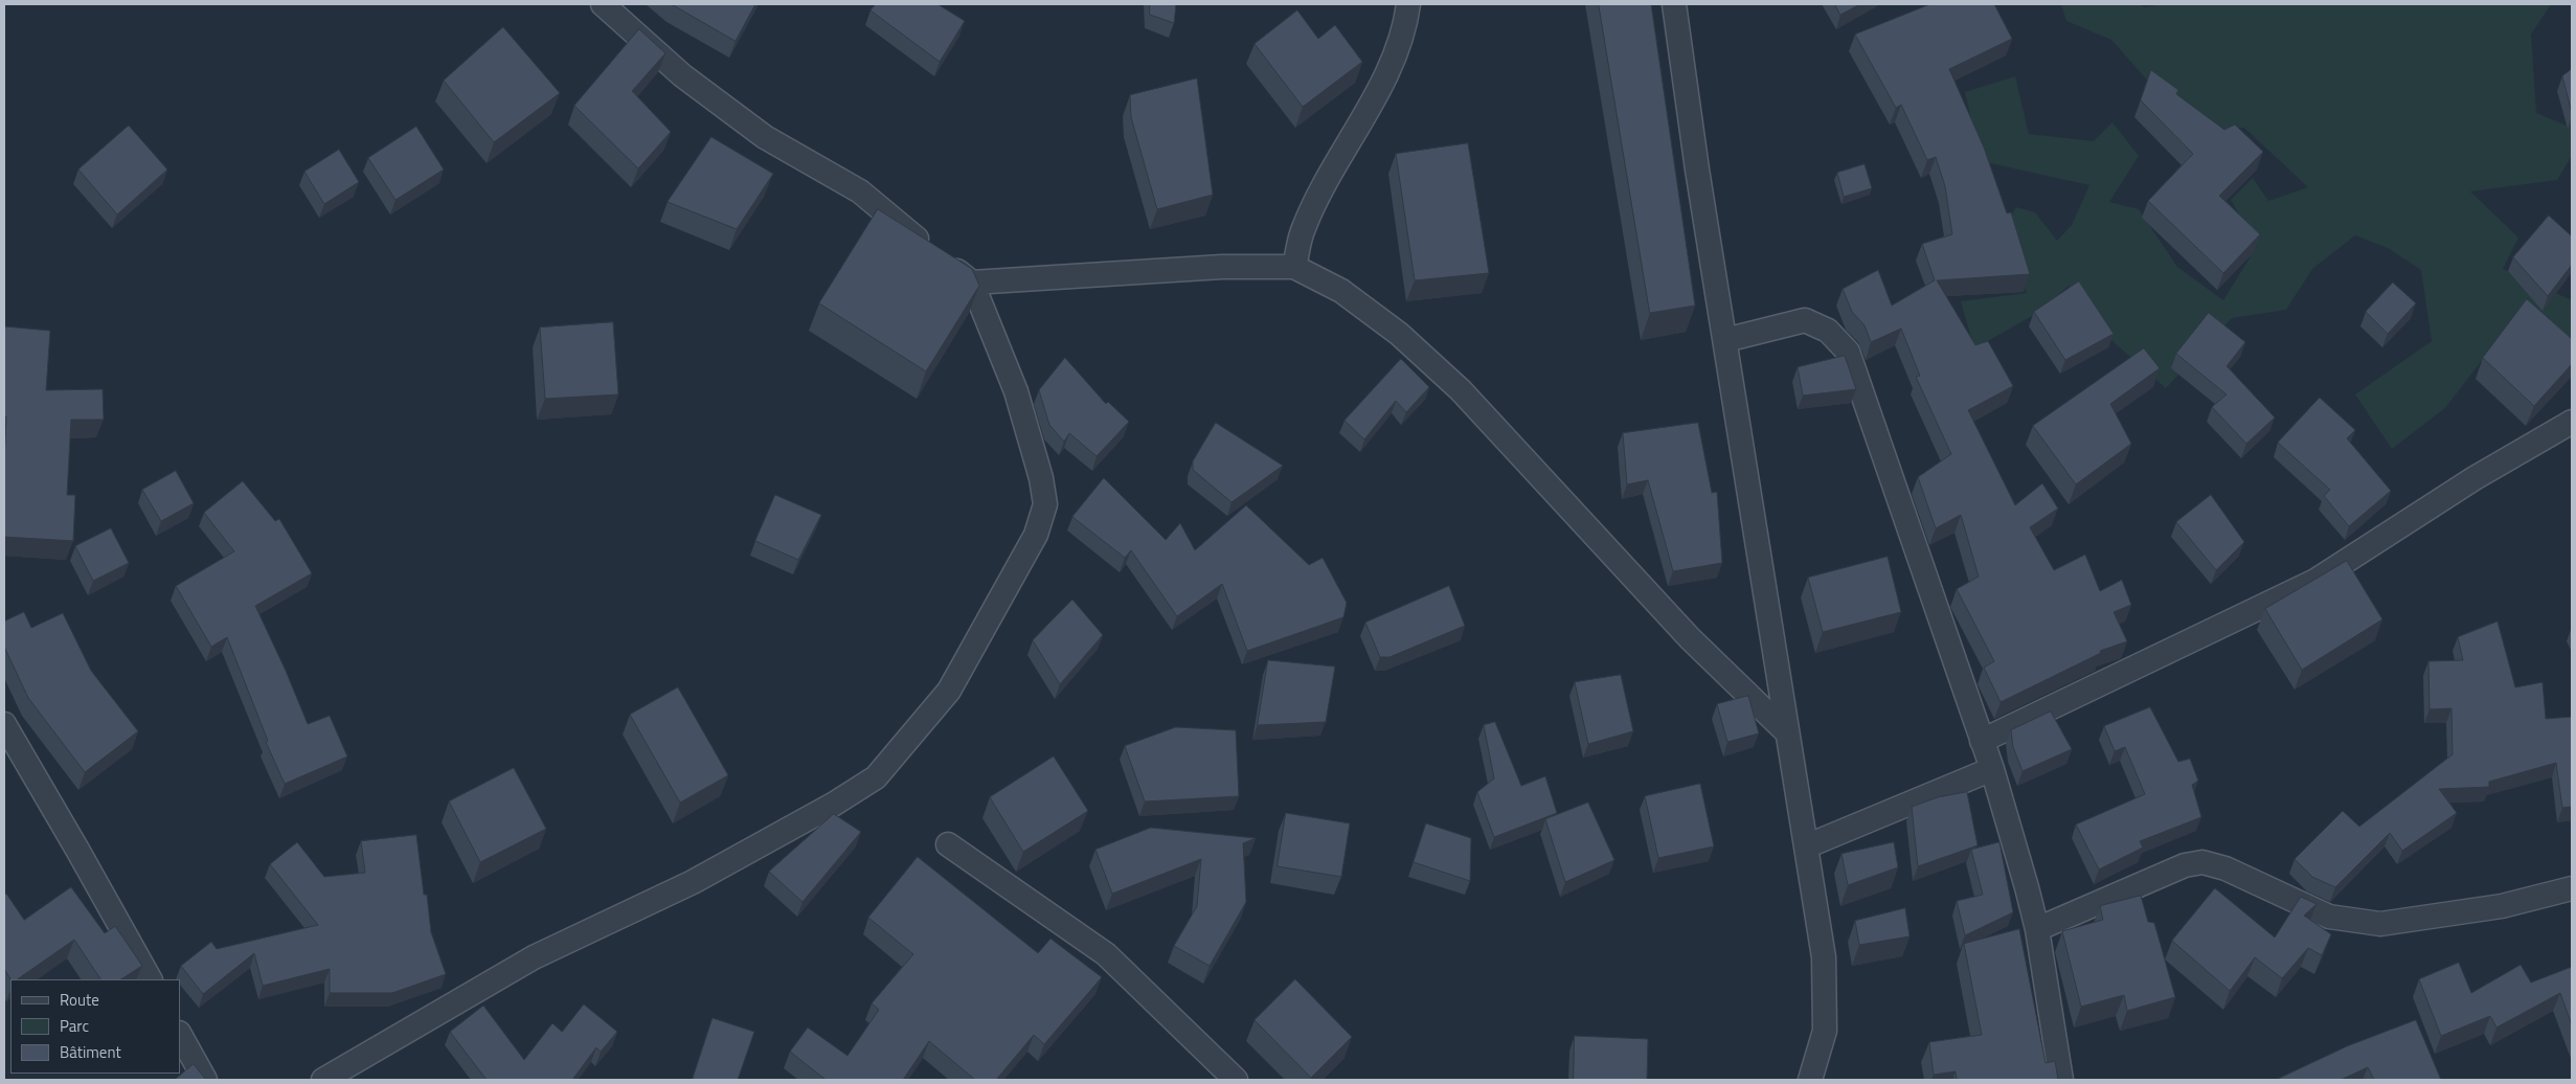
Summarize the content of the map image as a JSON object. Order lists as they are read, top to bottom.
{
  "legend": ["Route", "Parc", "Bâtiment"]
}
